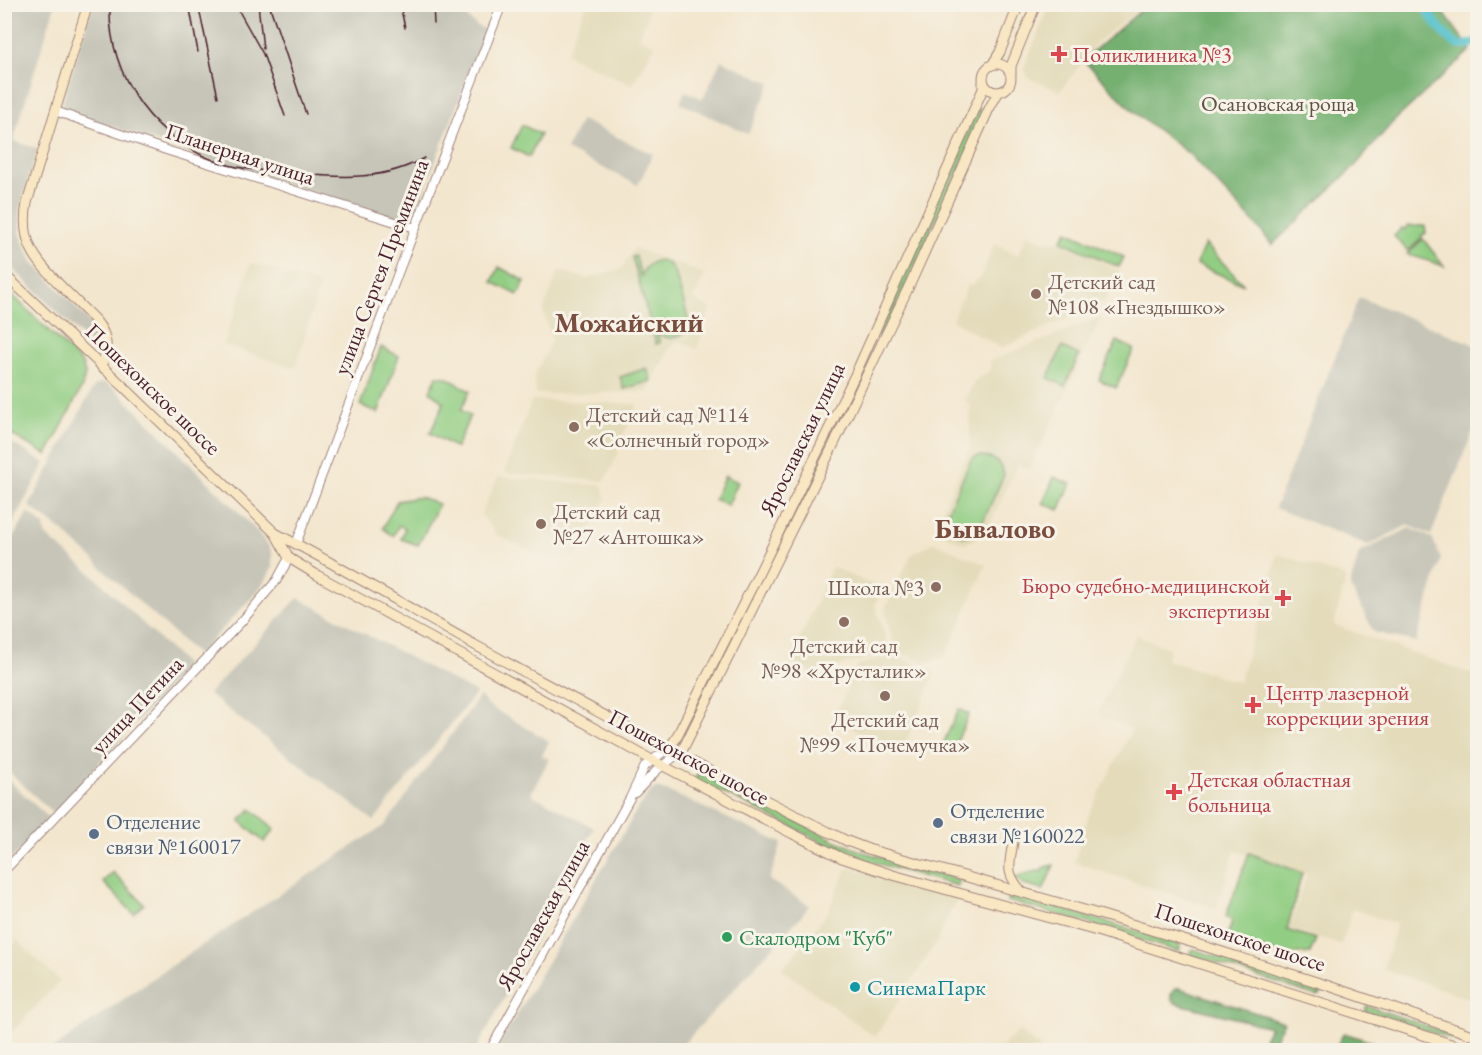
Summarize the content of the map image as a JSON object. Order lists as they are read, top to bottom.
{
  "streets": {
    "main road": ["Пошехонское шоссе", "Ярославская улица"],
    "street": ["Планерная улица", "улица Сергея Преминина", "улица Петина"]
  },
  "crossings": [
    ["Планерная улица", "улица Сергея Преминина"],
    ["улица Сергея Преминина", "Пошехонское шоссе"],
    ["Пошехонское шоссе", "Ярославская улица"],
    ["Пошехонское шоссе", "улица Петина"]
  ],
  "districts": ["Можайский", "Бывалово"],
  "parks": ["Осановская роща"],
  "places": {
    "health": [
      "Поликлиника №3",
      "Бюро судебно-медицинской экспертизы",
      "Центр лазерной коррекции зрения",
      "Детская областная больница"
    ],
    "other": [
      "Детский сад №108 «Гнездышко»",
      "Детский сад №114 «Солнечный город»",
      "Детский сад №27 «Антошка»",
      "Школа №3",
      "Детский сад №98 «Хрусталик»",
      "Детский сад №99 «Почемучка»",
      "Отделение связи №160022",
      "Отделение связи №160017",
      "Скалодром \"Куб\"",
      "СинемаПарк"
    ]
  }
}
